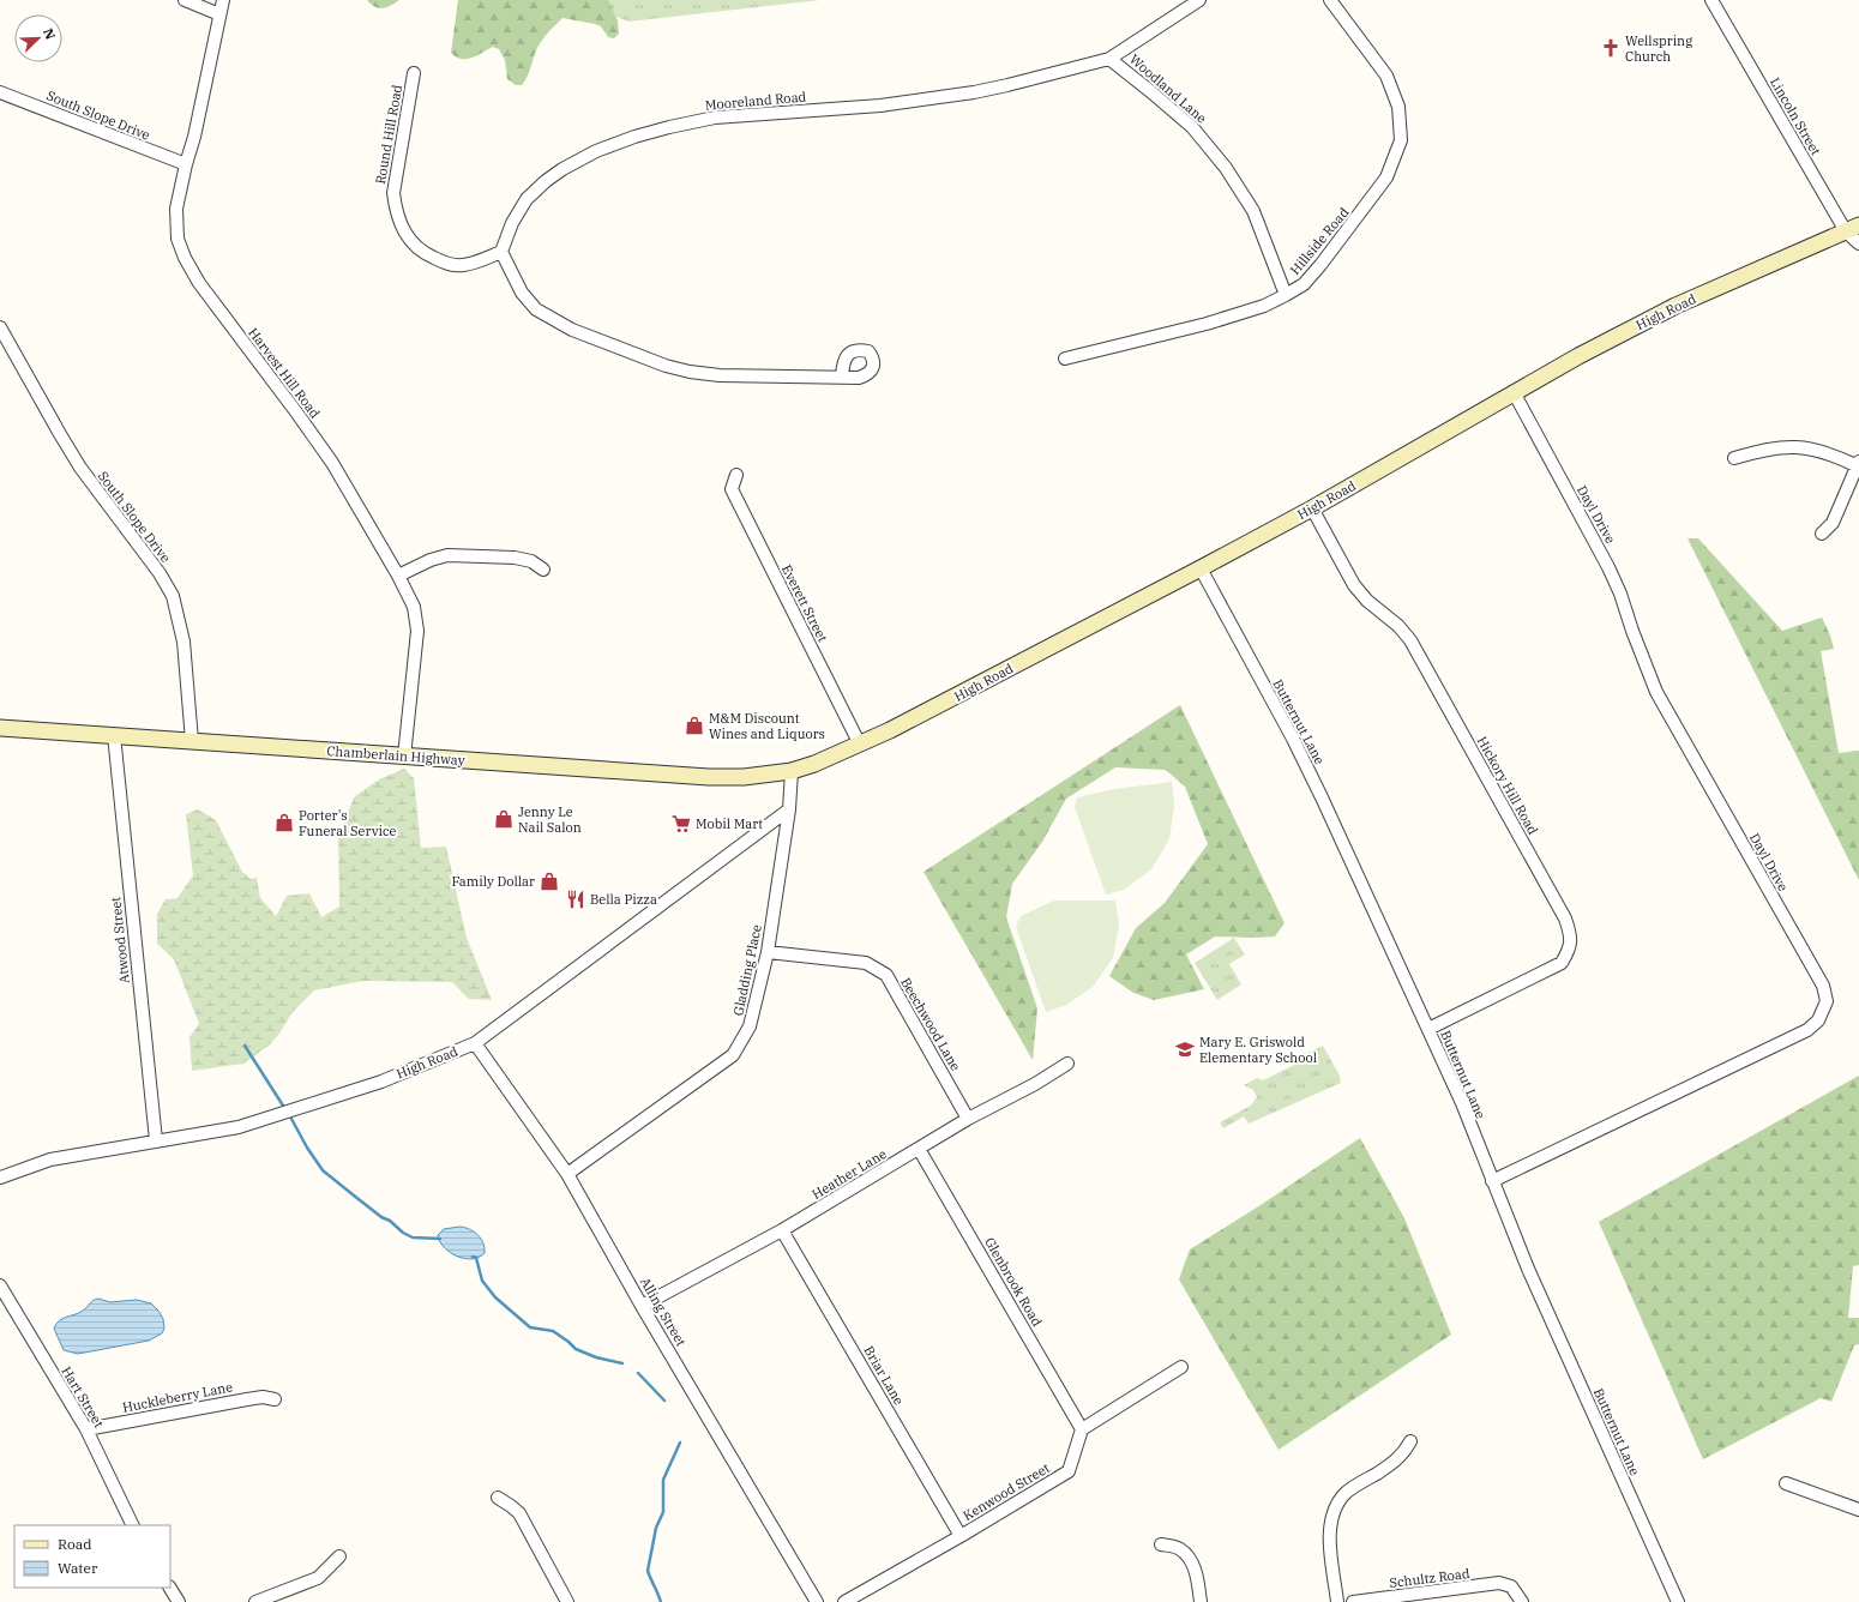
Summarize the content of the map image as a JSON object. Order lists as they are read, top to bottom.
{
  "streets": {
    "main road": ["High Road", "Chamberlain Highway"],
    "street": [
      "Woodland Lane",
      "Mooreland Road",
      "South Slope Drive",
      "Lincoln Street",
      "Round Hill Road",
      "Hillside Road",
      "Harvest Hill Road",
      "Dayl Drive",
      "Everett Street",
      "Butternut Lane",
      "Hickory Hill Road",
      "Atwood Street",
      "Gladding Place",
      "Beechwood Lane",
      "Heather Lane",
      "Glenbrook Road",
      "Alling Street",
      "Briar Lane",
      "Hart Street",
      "Huckleberry Lane",
      "Kenwood Street",
      "Schultz Road"
    ]
  },
  "crossings": [
    ["Woodland Lane", "Mooreland Road"],
    ["Woodland Lane", "Hillside Road"],
    ["Mooreland Road", "Round Hill Road"],
    ["South Slope Drive", "Harvest Hill Road"],
    ["South Slope Drive", "Chamberlain Highway"],
    ["Lincoln Street", "High Road"],
    ["High Road", "Dayl Drive"],
    ["High Road", "Everett Street"],
    ["High Road", "Butternut Lane"],
    ["High Road", "Chamberlain Highway"],
    ["High Road", "Hickory Hill Road"],
    ["High Road", "Atwood Street"],
    ["High Road", "Gladding Place"],
    ["High Road", "Alling Street"],
    ["Harvest Hill Road", "Chamberlain Highway"],
    ["Dayl Drive", "Butternut Lane"],
    ["Butternut Lane", "Hickory Hill Road"],
    ["Chamberlain Highway", "Atwood Street"],
    ["Chamberlain Highway", "Gladding Place"],
    ["Gladding Place", "Beechwood Lane"],
    ["Gladding Place", "Alling Street"],
    ["Beechwood Lane", "Heather Lane"],
    ["Heather Lane", "Glenbrook Road"],
    ["Heather Lane", "Alling Street"],
    ["Heather Lane", "Briar Lane"],
    ["Glenbrook Road", "Kenwood Street"],
    ["Briar Lane", "Kenwood Street"],
    ["Hart Street", "Huckleberry Lane"]
  ],
  "places": {
    "church": ["Wellspring Church"],
    "shop": [
      "M&M Discount Wines and Liquors",
      "Jenny Le Nail Salon",
      "Porter's Funeral Service",
      "Family Dollar"
    ],
    "supermarket": ["Mobil Mart"],
    "restaurant": ["Bella Pizza"],
    "school or university": ["Mary E. Griswold Elementary School"]
  },
  "legend": ["Road", "Water"],
  "north": "top right"
}
